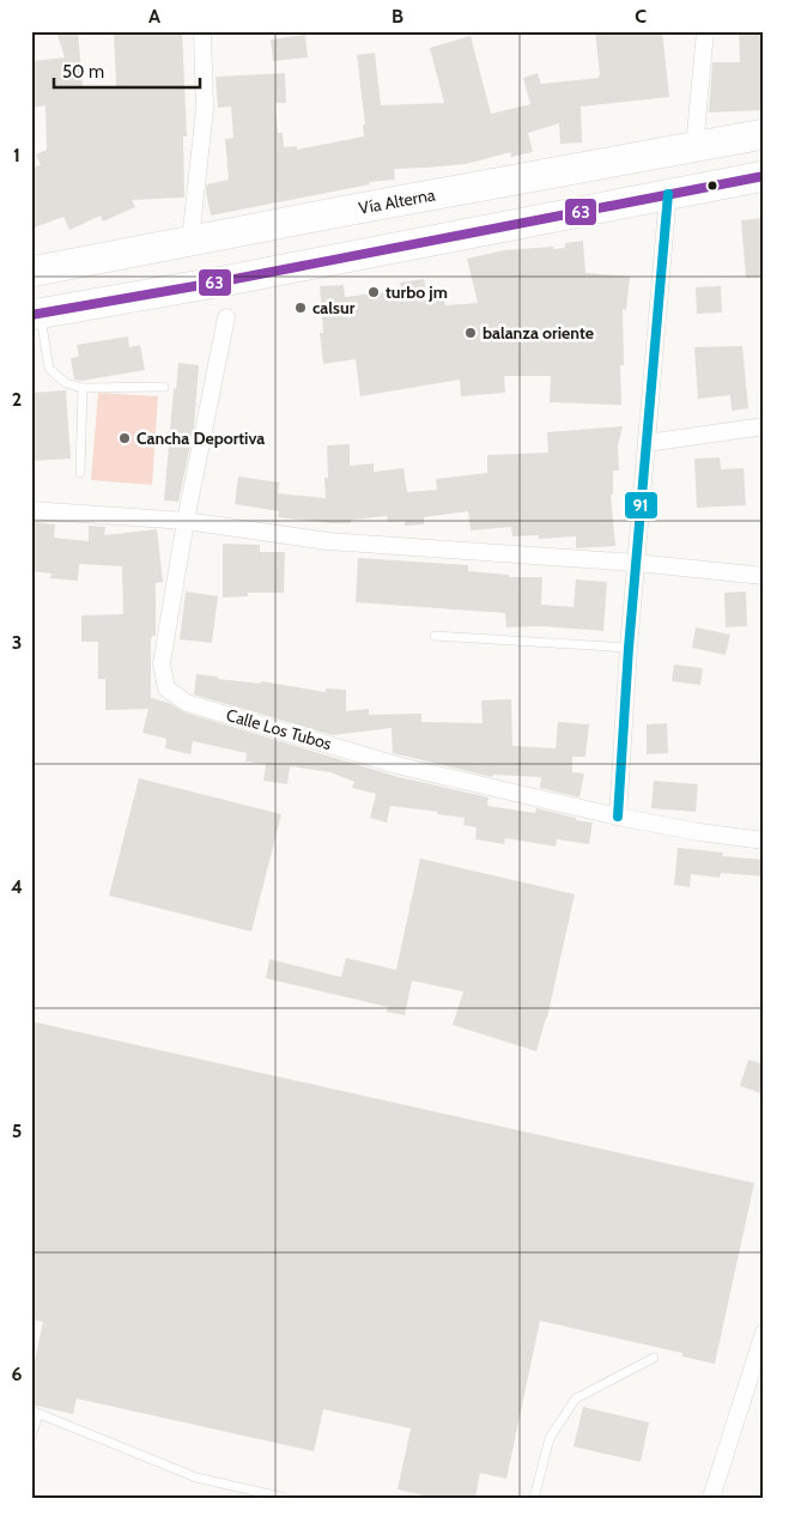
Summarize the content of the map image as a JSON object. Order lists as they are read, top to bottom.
{
  "streets": {
    "highway": ["Vía Alterna"],
    "street": ["Calle Los Tubos"]
  },
  "places": [
    "turbo jm",
    "calsur",
    "balanza oriente",
    "Cancha Deportiva"
  ],
  "lines": ["transit line 63", "transit line 91"],
  "scale_bar": "50 m",
  "grid": {
    "columns": ["A", "B", "C"],
    "rows": [
      "1",
      "2",
      "3",
      "4",
      "5",
      "6"
    ]
  }
}
